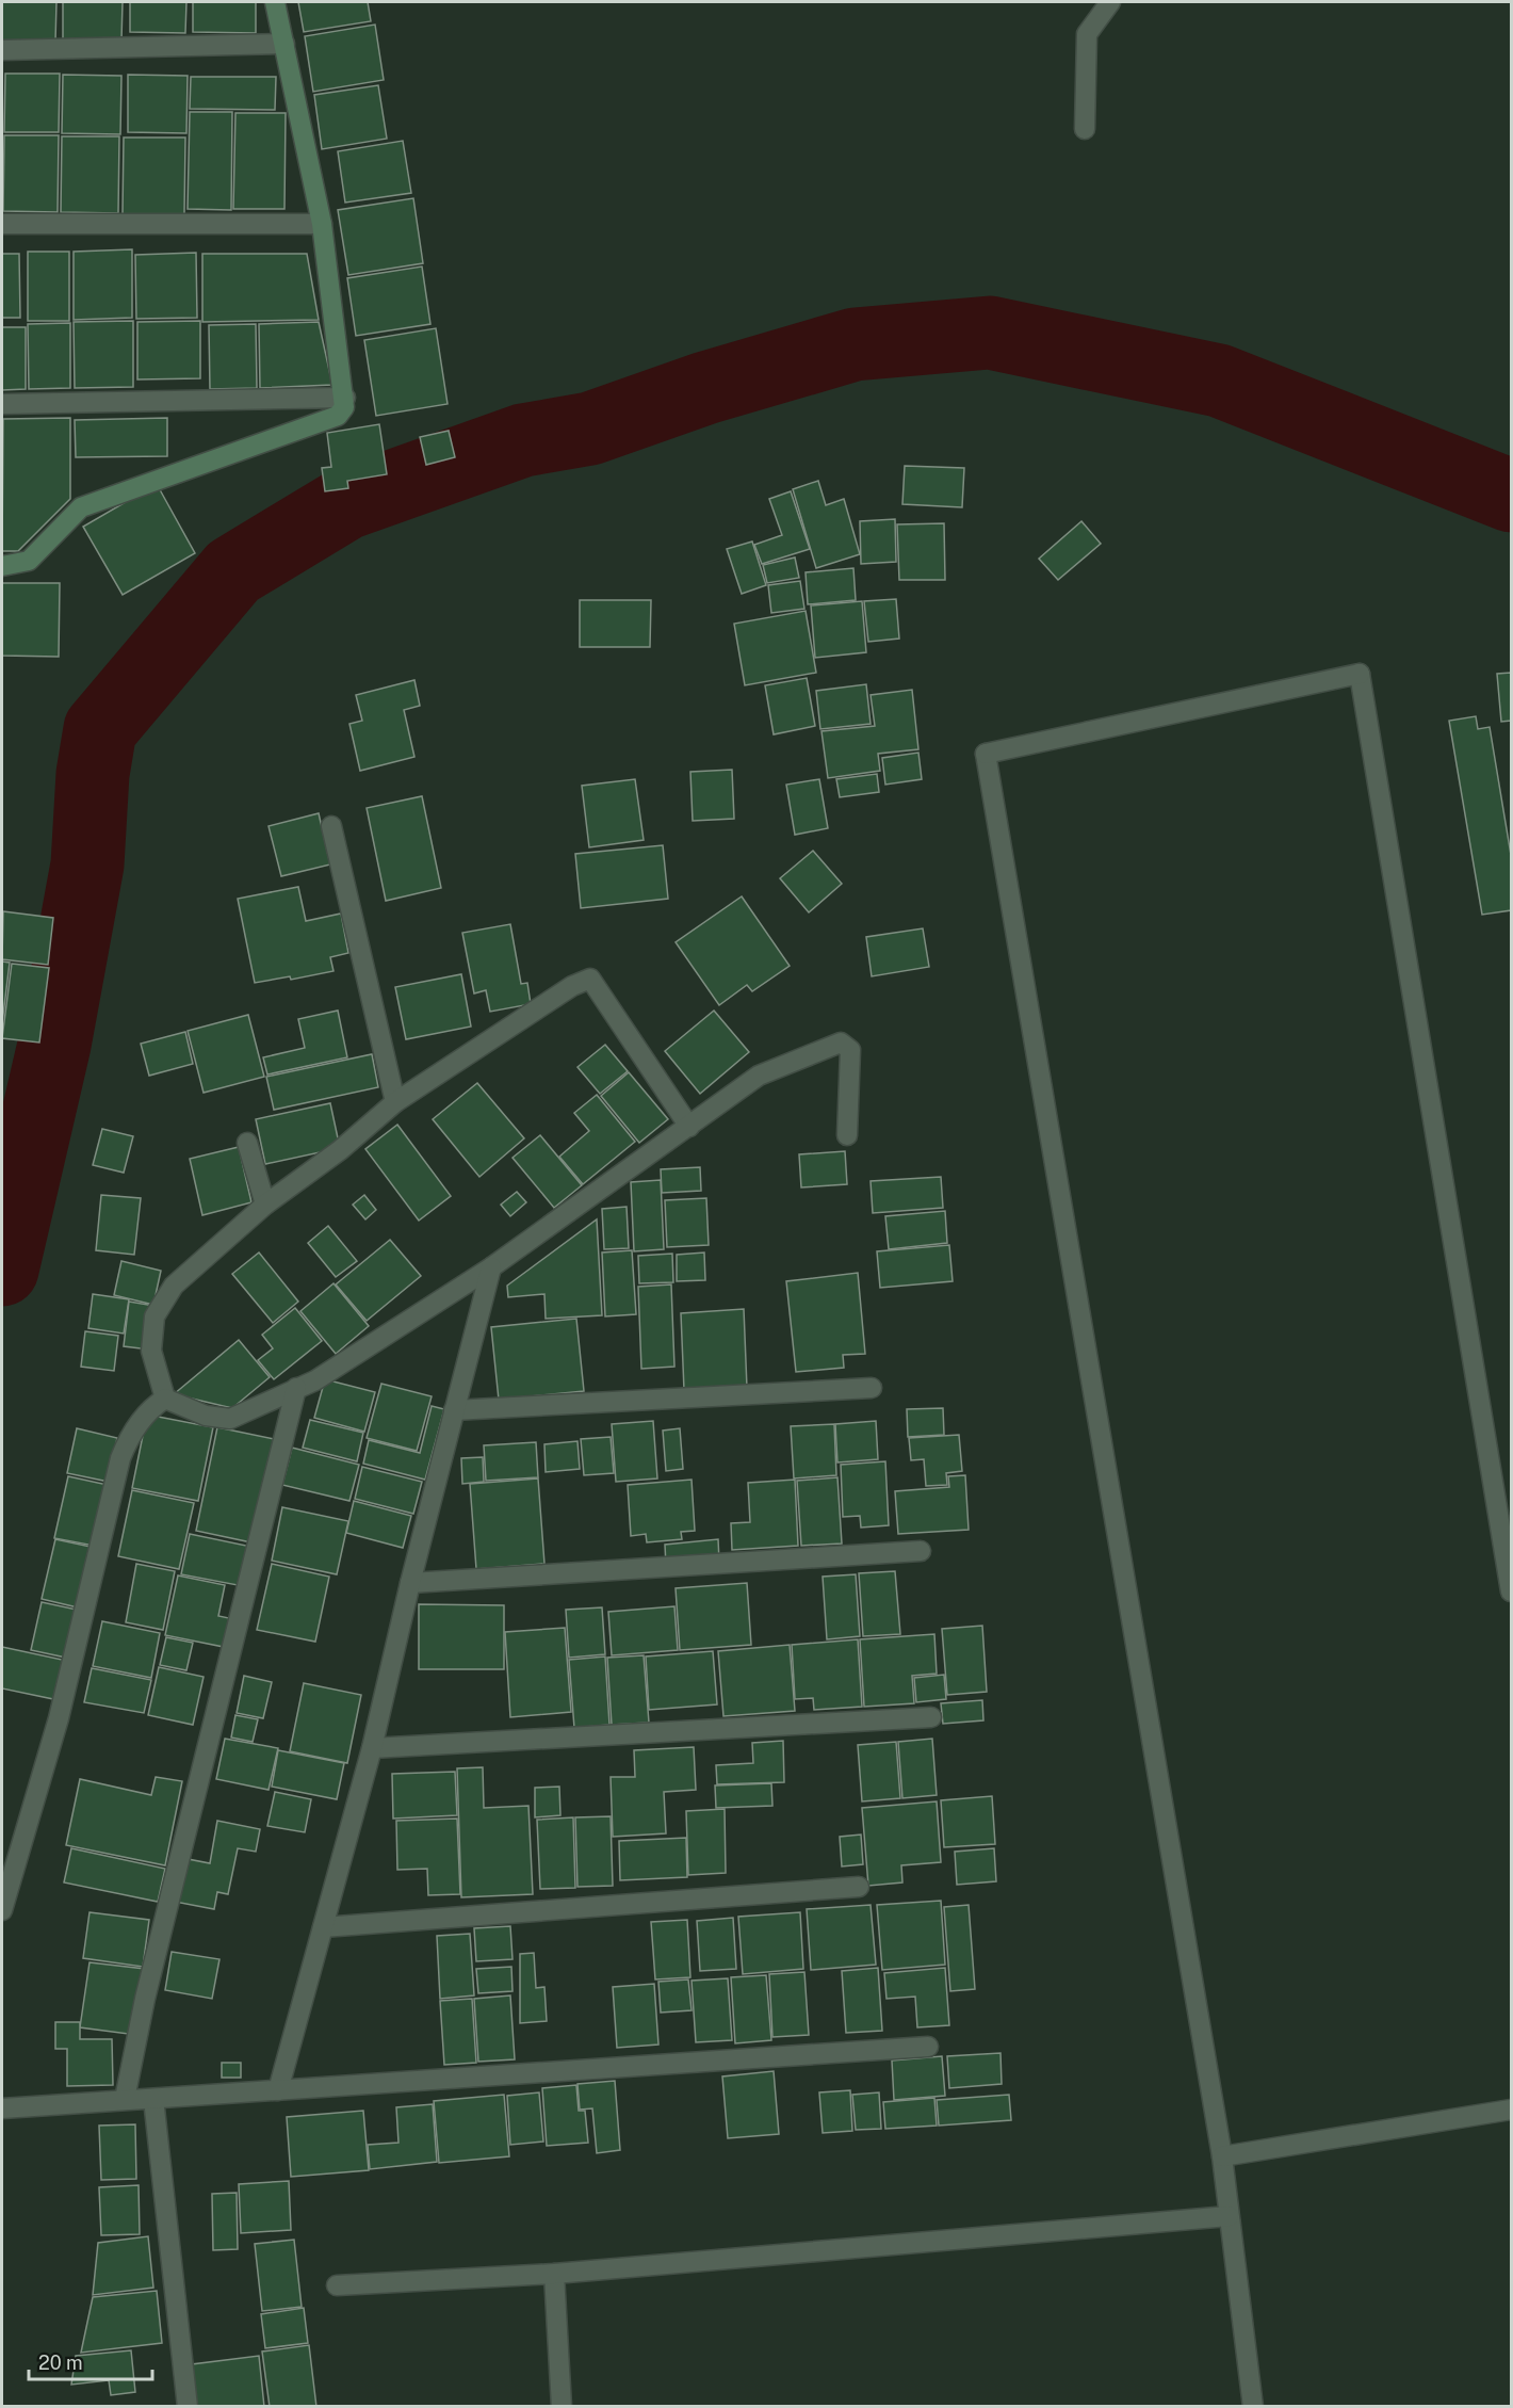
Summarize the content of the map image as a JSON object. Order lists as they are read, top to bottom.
{
  "scale_bar": "20 m"
}
